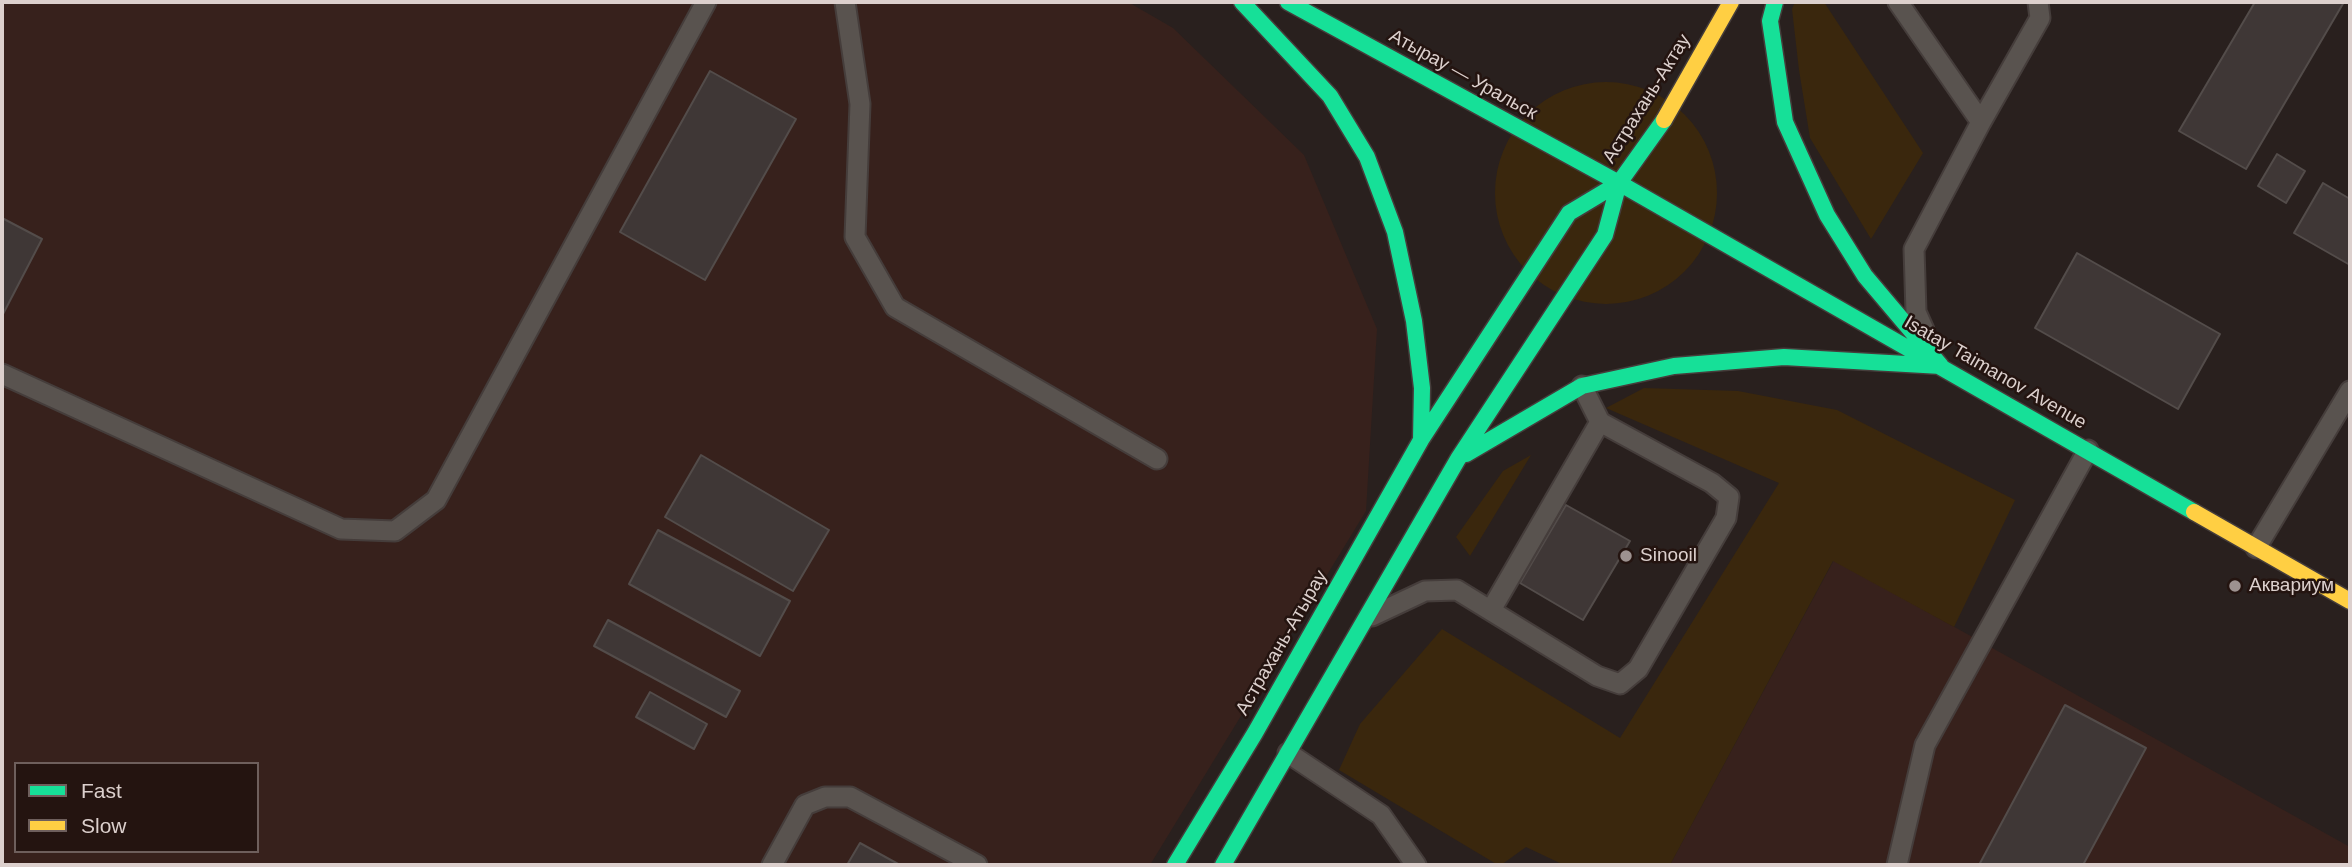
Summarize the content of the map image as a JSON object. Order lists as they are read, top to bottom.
{
  "streets": {
    "main road": [
      "Атырау — Уральск",
      "Астрахань-Актау",
      "Isatay Taimanov Avenue",
      "Астрахань-Атырау"
    ]
  },
  "crossings": [
    ["Атырау — Уральск", "Астрахань-Актау"],
    ["Атырау — Уральск", "Isatay Taimanov Avenue"],
    ["Атырау — Уральск", "Астрахань-Атырау"],
    ["Астрахань-Актау", "Isatay Taimanov Avenue"],
    ["Астрахань-Актау", "Астрахань-Атырау"],
    ["Isatay Taimanov Avenue", "Астрахань-Атырау"]
  ],
  "places": ["Sinooil", "Аквариум"],
  "legend": ["Fast", "Slow"]
}
